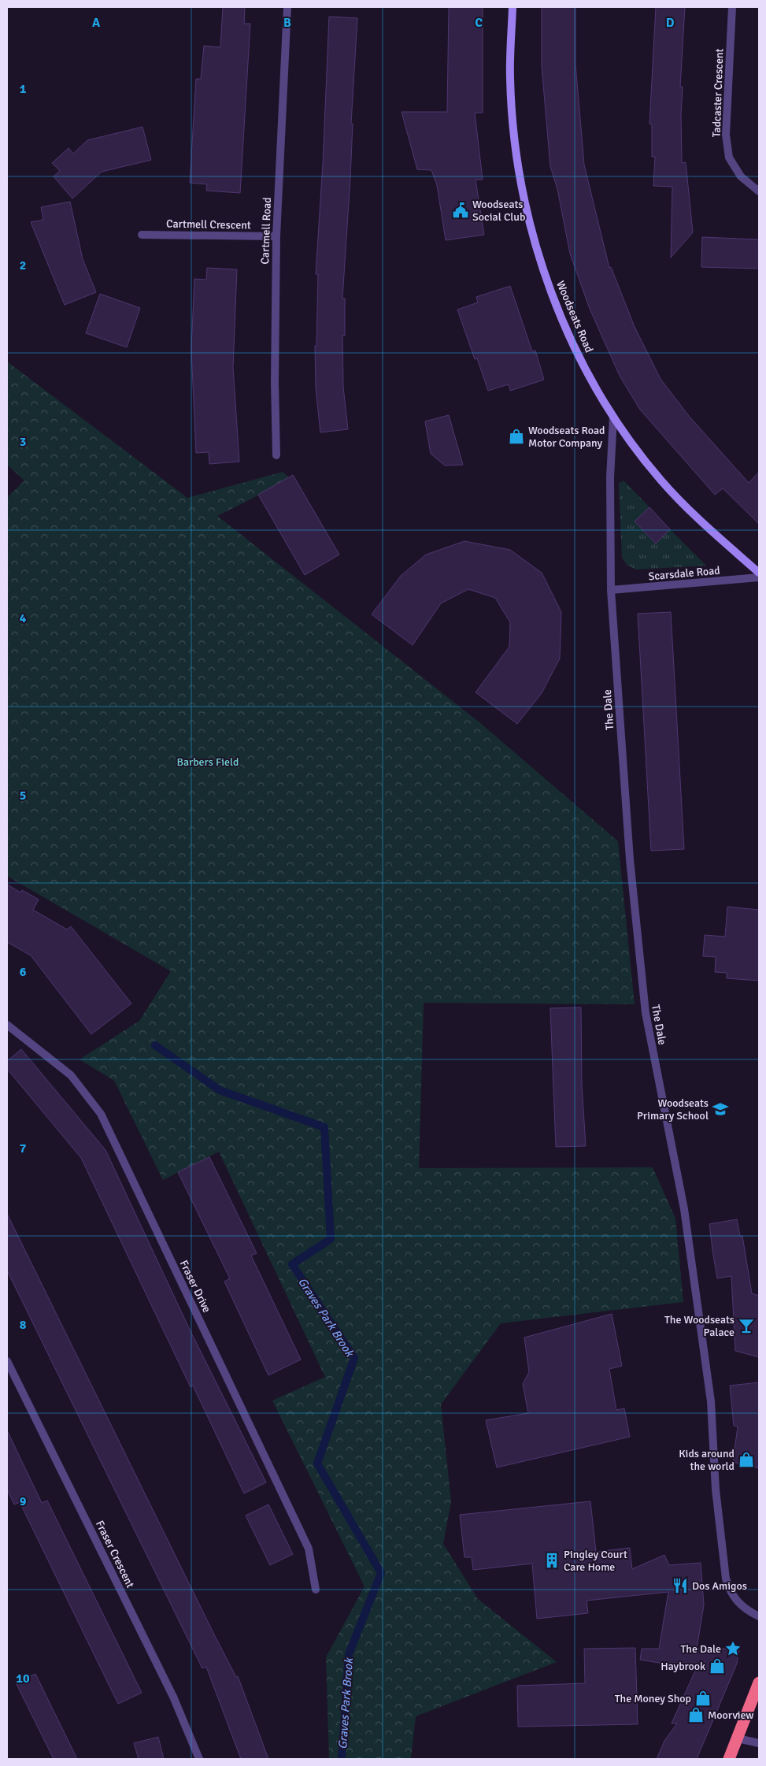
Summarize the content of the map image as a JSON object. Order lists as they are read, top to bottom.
{
  "streets": {
    "street": [
      "Tadcaster Crescent",
      "Cartmell Crescent",
      "Cartmell Road",
      "Woodseats Road",
      "Scarsdale Road",
      "The Dale",
      "Fraser Drive",
      "Fraser Crescent"
    ]
  },
  "crossings": [
    ["Cartmell Crescent", "Cartmell Road"],
    ["Woodseats Road", "The Dale"],
    ["Scarsdale Road", "The Dale"]
  ],
  "water": ["Graves Park Brook"],
  "parks": ["Barbers Field"],
  "places": {
    "public building": ["Woodseats Social Club"],
    "shop": [
      "Woodseats Road Motor Company",
      "Kids around the world",
      "Haybrook",
      "The Money Shop",
      "Moorview"
    ],
    "school or university": ["Woodseats Primary School"],
    "bar": ["The Woodseats Palace"],
    "building": ["Pingley Court Care Home"],
    "restaurant": ["Dos Amigos"],
    "place": ["The Dale"]
  },
  "grid": {
    "columns": [
      "A",
      "B",
      "C",
      "D"
    ],
    "rows": [
      "1",
      "2",
      "3",
      "4",
      "5",
      "6",
      "7",
      "8",
      "9",
      "10"
    ]
  }
}
